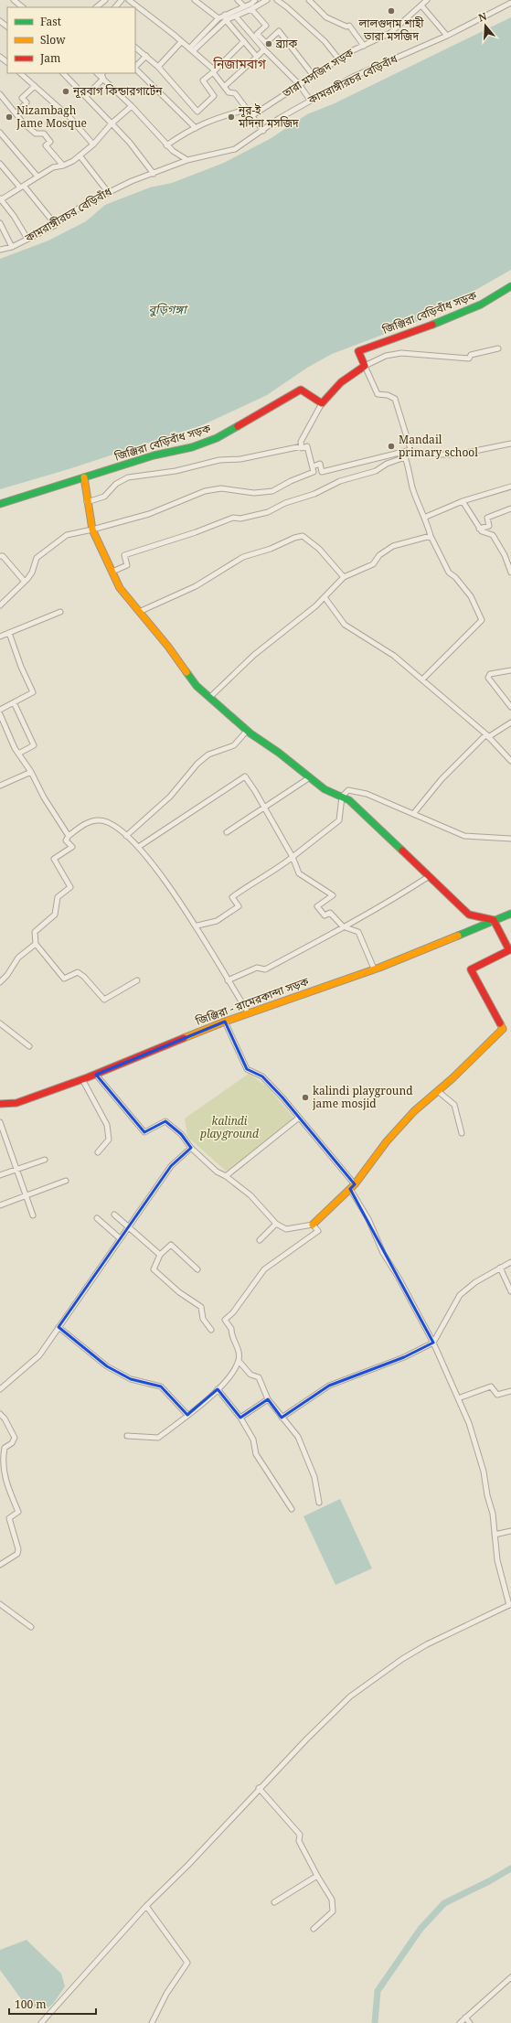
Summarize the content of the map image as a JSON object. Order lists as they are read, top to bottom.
{
  "streets": {
    "street": [
      "তারা মসজিদ সড়ক",
      "কামরাঙ্গীরচর বেড়িবাঁধ",
      "জিঞ্জিরা বেড়িবাঁধ সড়ক",
      "জিঞ্জিরা - রামেরকান্দা সড়ক"
    ]
  },
  "districts": ["নিজামবাগ"],
  "water": ["বুড়িগঙ্গা"],
  "parks": ["kalindi playground"],
  "places": [
    "লালগুদাম শাহী তারা মসজিদ",
    "ব্র্যাক",
    "নূরবাগ কিন্ডারগার্টেন",
    "Nizambagh Jame Mosque",
    "নূর-ই মদিনা মসজিদ",
    "Mandail primary school",
    "kalindi playground jame mosjid"
  ],
  "legend": ["Fast", "Slow", "Jam"],
  "scale_bar": "100 m",
  "north": "top"
}
